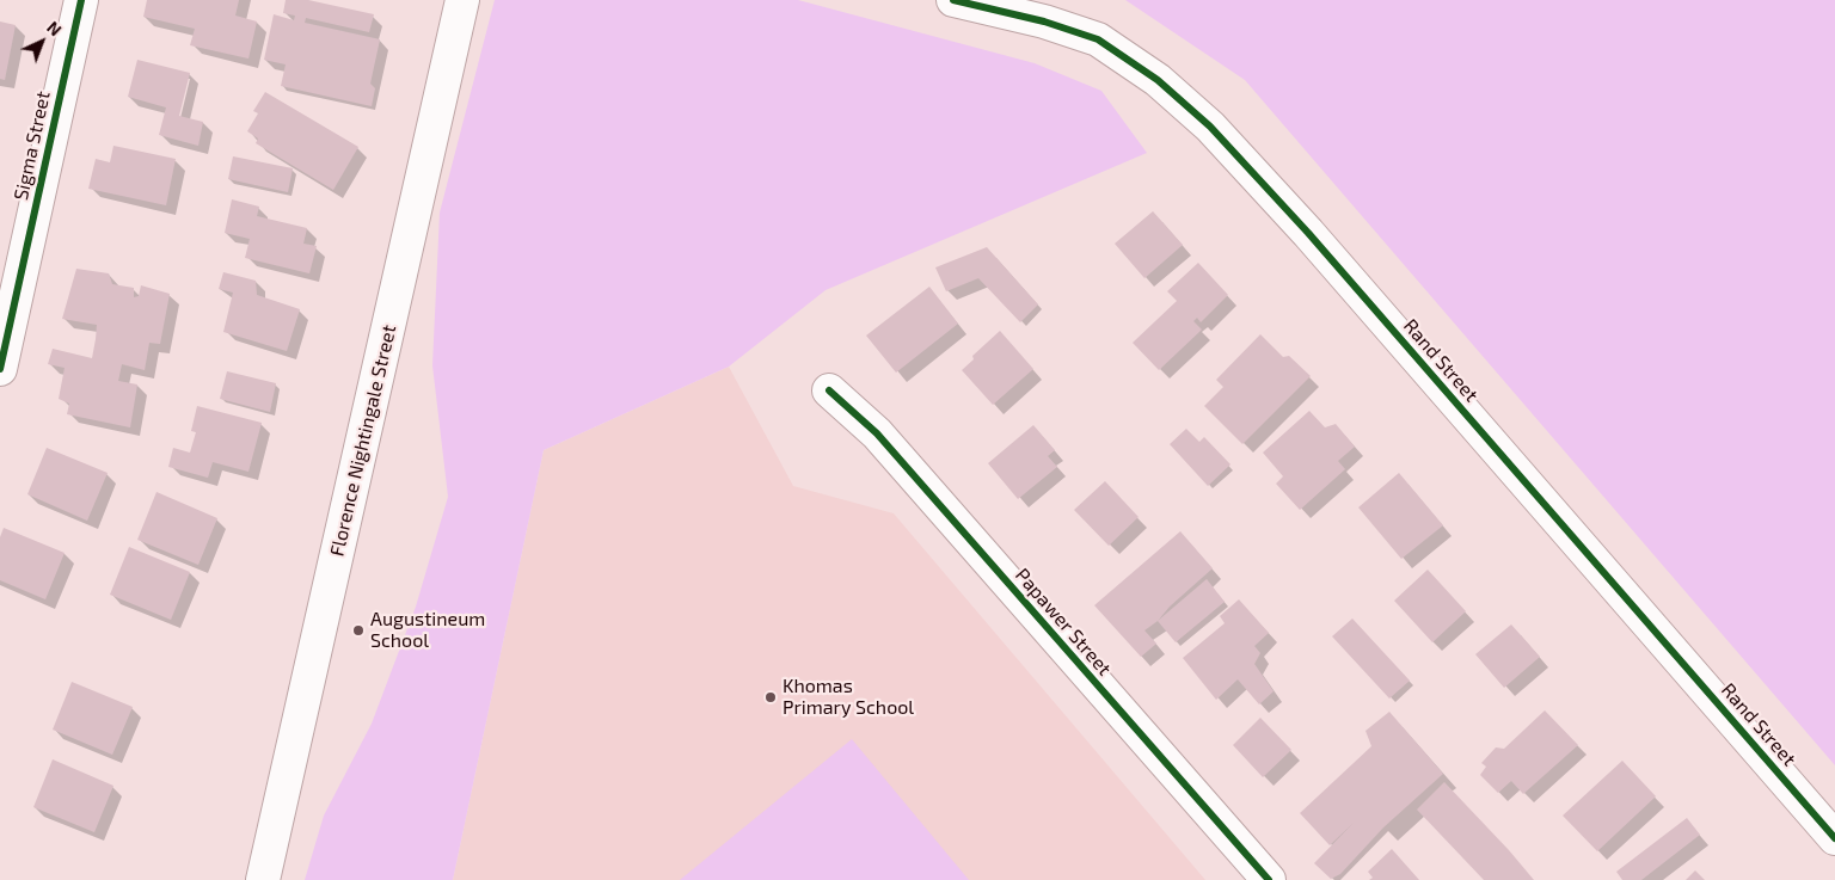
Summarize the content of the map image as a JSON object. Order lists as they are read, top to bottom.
{
  "streets": {
    "street": [
      "Sigma Street",
      "Rand Street",
      "Florence Nightingale Street",
      "Papawer Street"
    ]
  },
  "places": ["Augustineum School", "Khomas Primary School"],
  "north": "top right"
}
